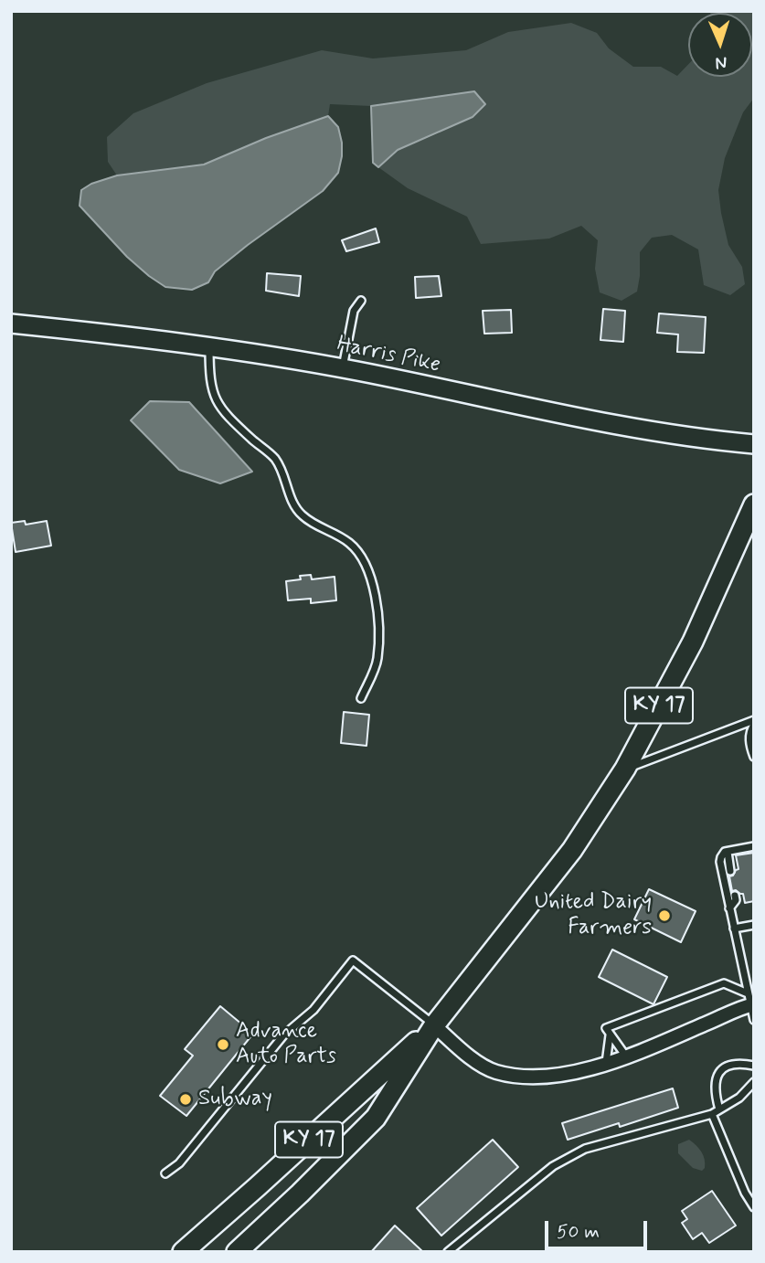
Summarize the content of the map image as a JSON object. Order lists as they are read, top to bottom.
{
  "streets": {
    "main road": ["Harris Pike", "KY 17"]
  },
  "places": ["United Dairy Farmers", "Advance Auto Parts", "Subway"],
  "scale_bar": "50 m",
  "north": "bottom"
}
